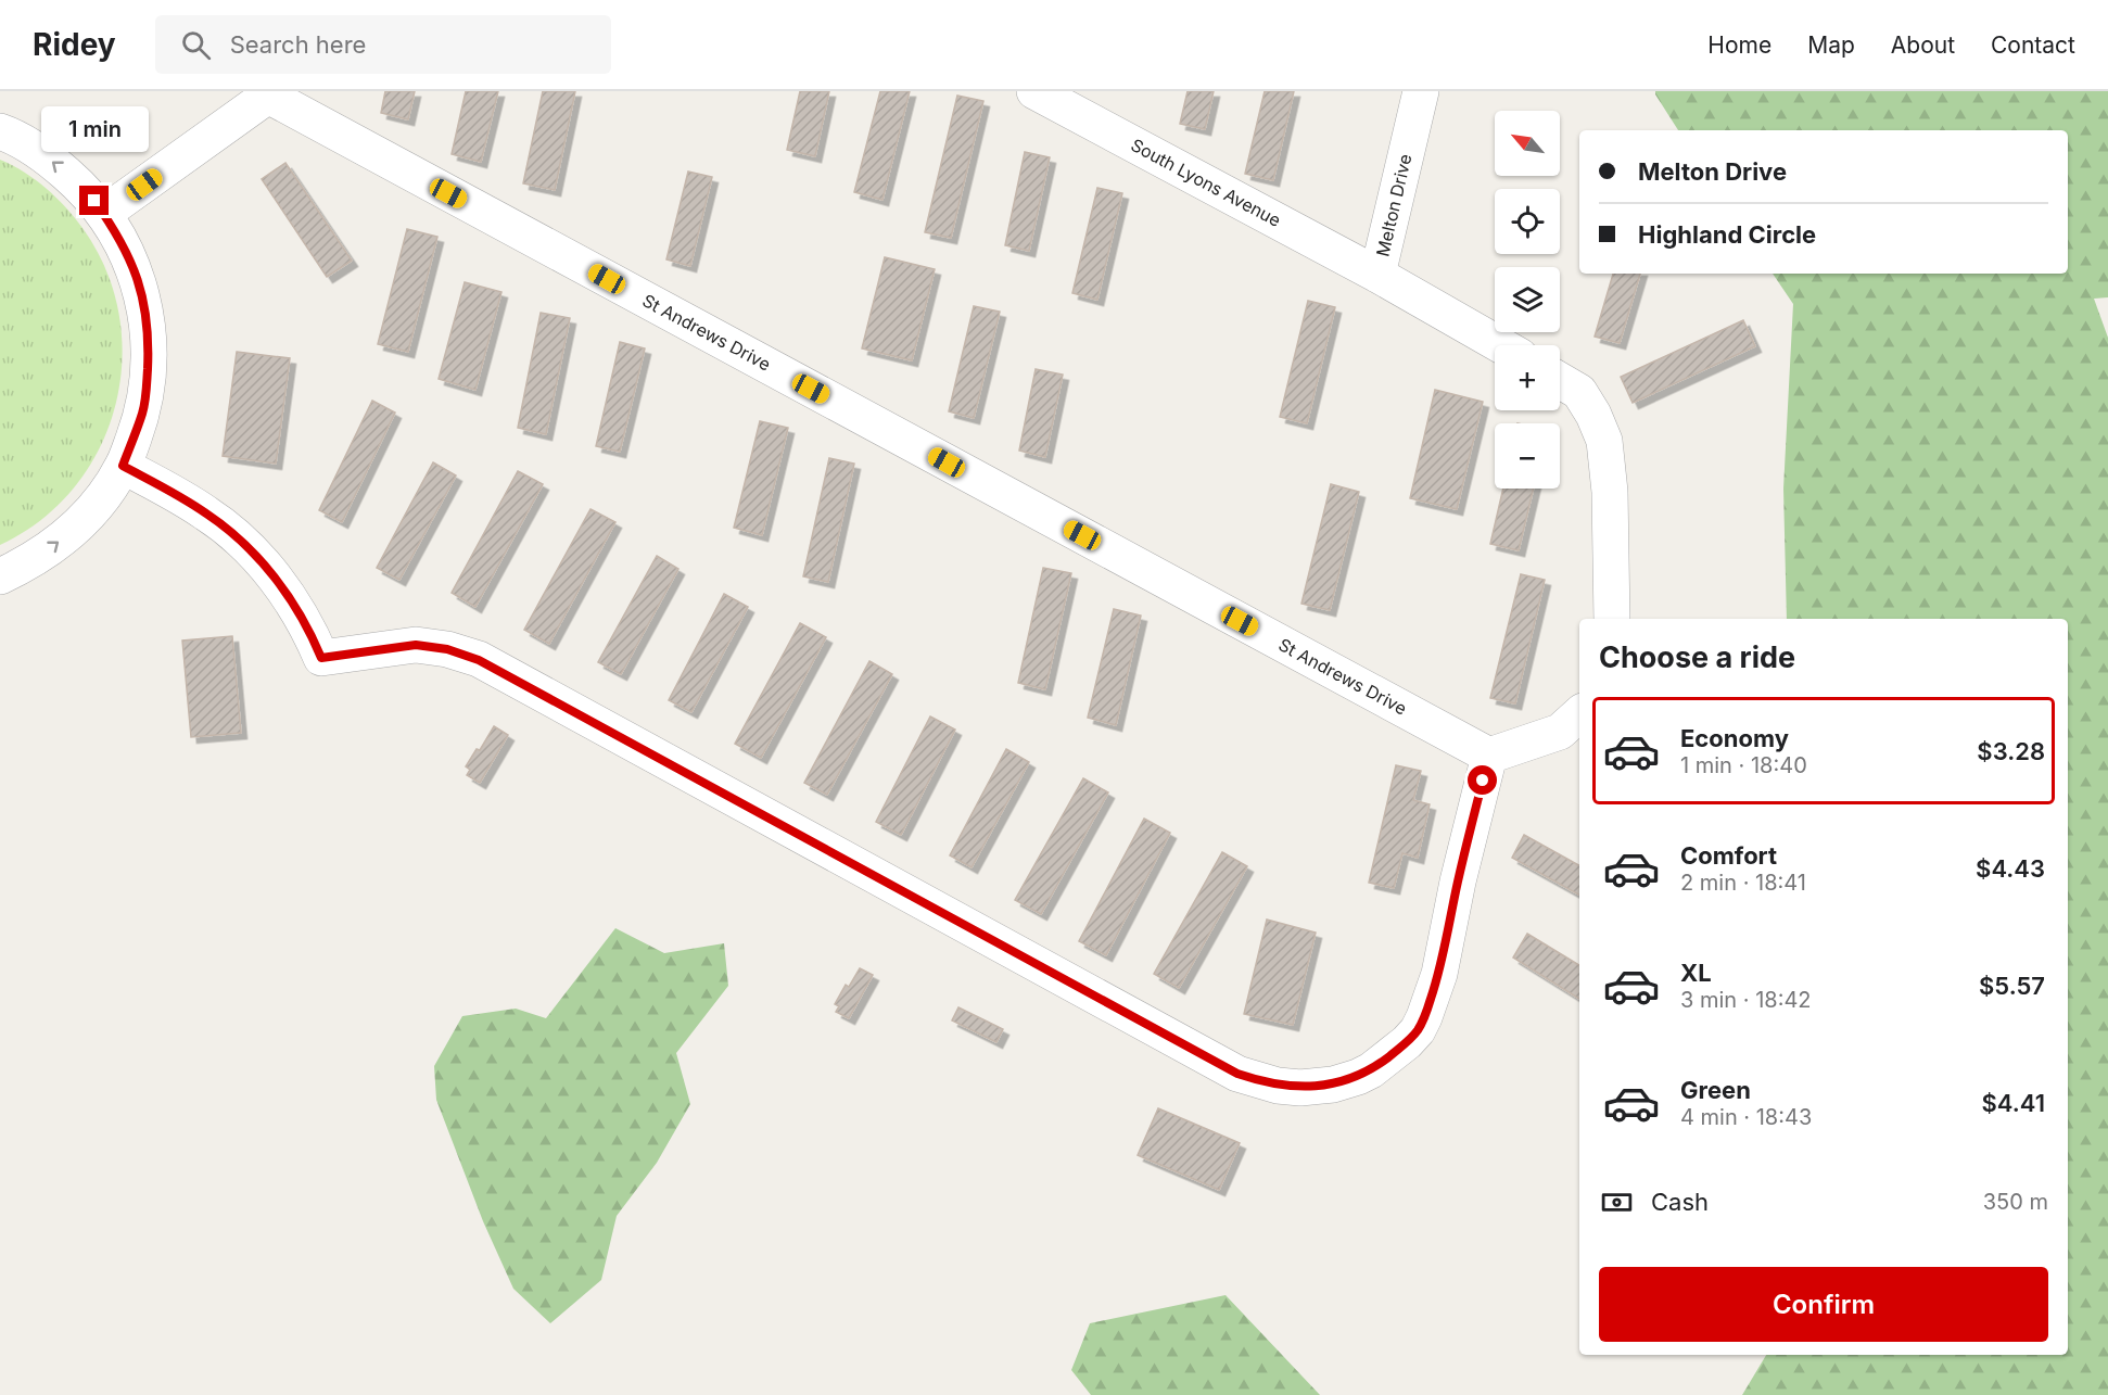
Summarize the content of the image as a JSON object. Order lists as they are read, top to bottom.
{
  "streets": {
    "street": ["South Lyons Avenue", "Melton Drive", "St Andrews Drive"]
  },
  "crossings": [
    ["South Lyons Avenue", "Melton Drive"]
  ],
  "north": "top left",
  "page": {
    "header": "Ridey",
    "search": "Search here",
    "nav": [
      "Home",
      "Map",
      "About",
      "Contact"
    ],
    "bubble": "1 min",
    "map_buttons": ["+", "−"],
    "banner": ["Melton Drive", "Highland Circle"],
    "heading": "Choose a ride",
    "list": [
      {
        "name": "Economy",
        "note": "1 min · 18:40",
        "value": "$3.28"
      },
      {
        "name": "Comfort",
        "note": "2 min · 18:41",
        "value": "$4.43"
      },
      {
        "name": "XL",
        "note": "3 min · 18:42",
        "value": "$5.57"
      },
      {
        "name": "Green",
        "note": "4 min · 18:43",
        "value": "$4.41"
      }
    ],
    "pay": ["Cash", "350 m"],
    "buttons": "Confirm"
  }
}
